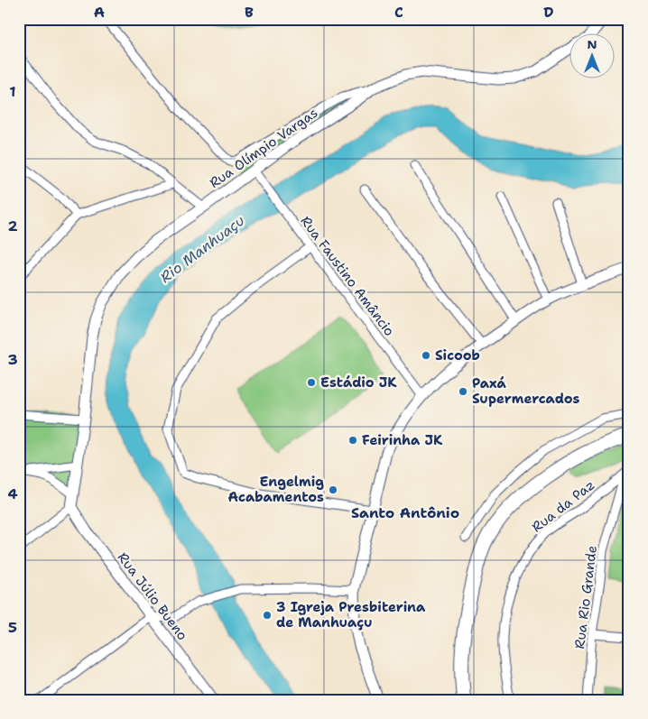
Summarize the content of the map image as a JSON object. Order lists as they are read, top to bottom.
{
  "streets": {
    "street": [
      "Rua Olímpio Vargas",
      "Rua Faustino Amâncio",
      "Rua da Paz",
      "Rua Júlio Bueno",
      "Rua Rio Grande"
    ]
  },
  "crossings": [
    ["Rua Olímpio Vargas", "Rua Faustino Amâncio"],
    ["Rua Olímpio Vargas", "Rua Júlio Bueno"],
    ["Rua da Paz", "Rua Rio Grande"]
  ],
  "districts": ["Santo Antônio"],
  "water": ["Rio Manhuaçu"],
  "places": [
    "Sicoob",
    "Estádio JK",
    "Paxá Supermercados",
    "Feirinha JK",
    "Engelmig Acabamentos",
    "3 Igreja Presbiterina de Manhuaçu"
  ],
  "north": "top",
  "grid": {
    "columns": [
      "A",
      "B",
      "C",
      "D"
    ],
    "rows": [
      "1",
      "2",
      "3",
      "4",
      "5"
    ]
  }
}
